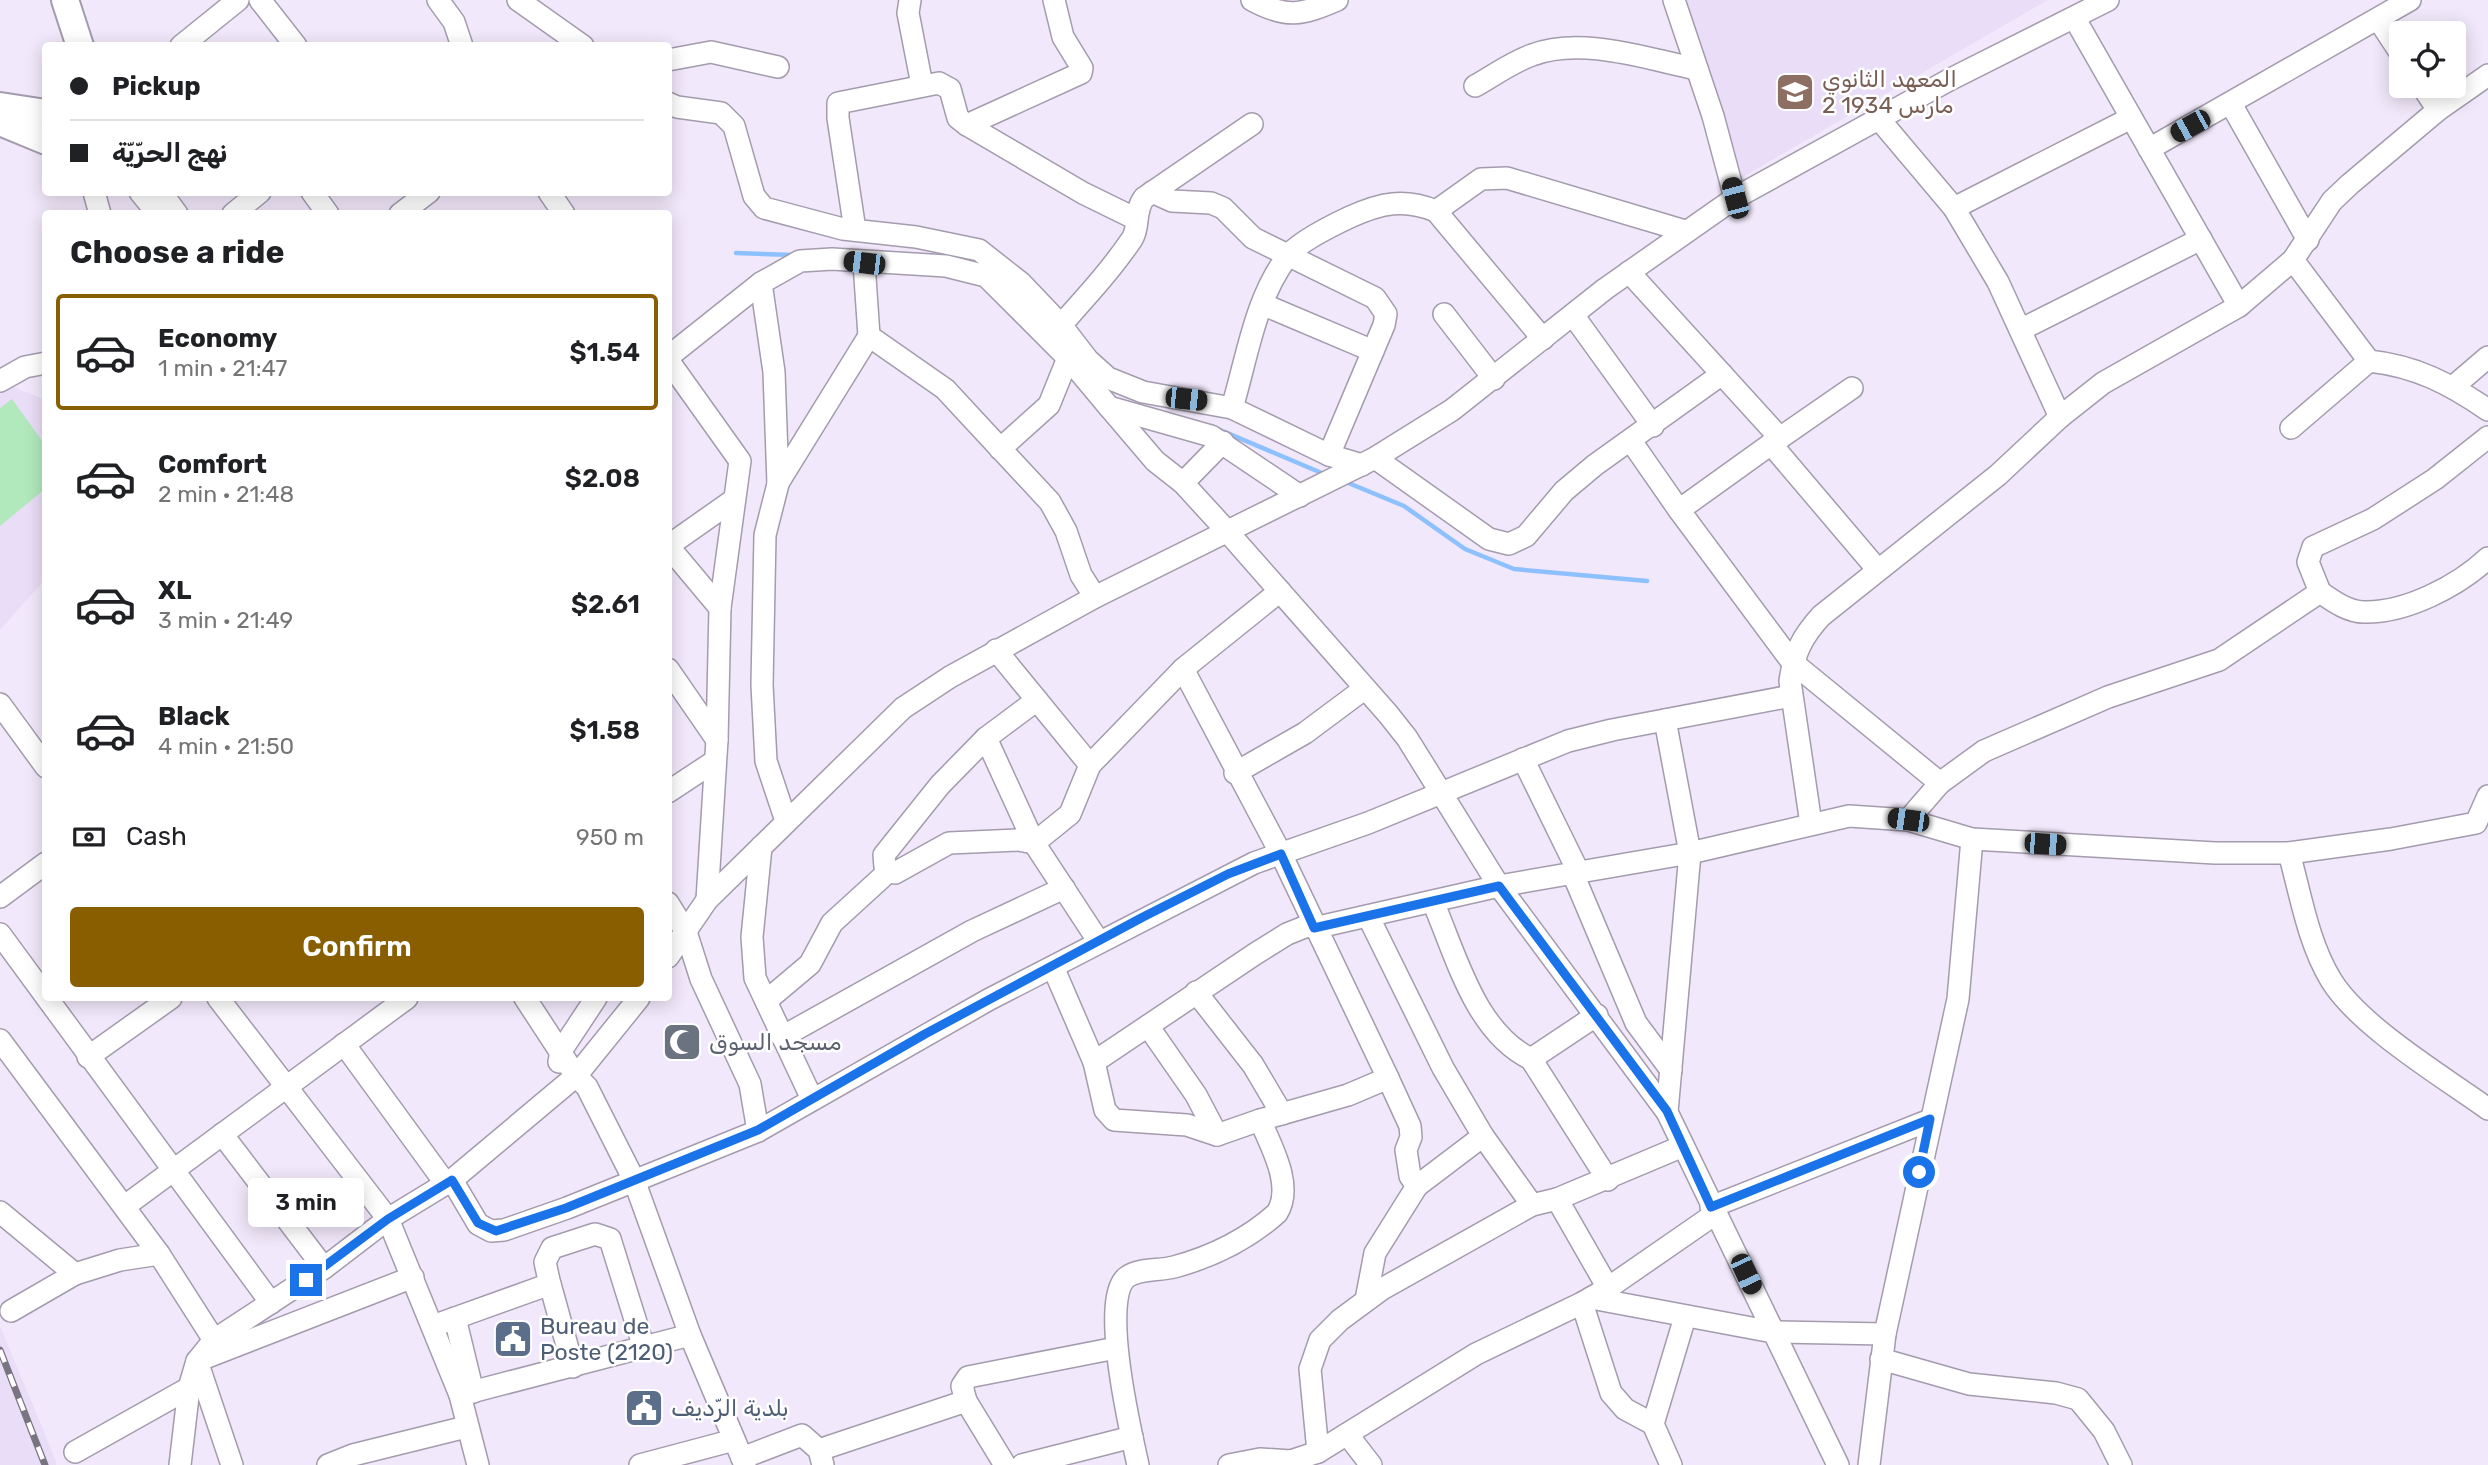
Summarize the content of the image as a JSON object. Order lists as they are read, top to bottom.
{
  "places": {
    "school or university": ["المعهد الثانوي 2 مارس 1934"],
    "mosque": ["مسجد السوق"],
    "public building": ["Bureau de Poste (2120)", "بلدية الرّديف"]
  },
  "page": {
    "banner": ["Pickup", "نهج الحرّيّة"],
    "heading": "Choose a ride",
    "list": [
      {
        "name": "Economy",
        "note": "1 min · 21:47",
        "value": "$1.54"
      },
      {
        "name": "Comfort",
        "note": "2 min · 21:48",
        "value": "$2.08"
      },
      {
        "name": "XL",
        "note": "3 min · 21:49",
        "value": "$2.61"
      },
      {
        "name": "Black",
        "note": "4 min · 21:50",
        "value": "$1.58"
      }
    ],
    "pay": ["Cash", "950 m"],
    "buttons": "Confirm",
    "bubble": "3 min"
  }
}
